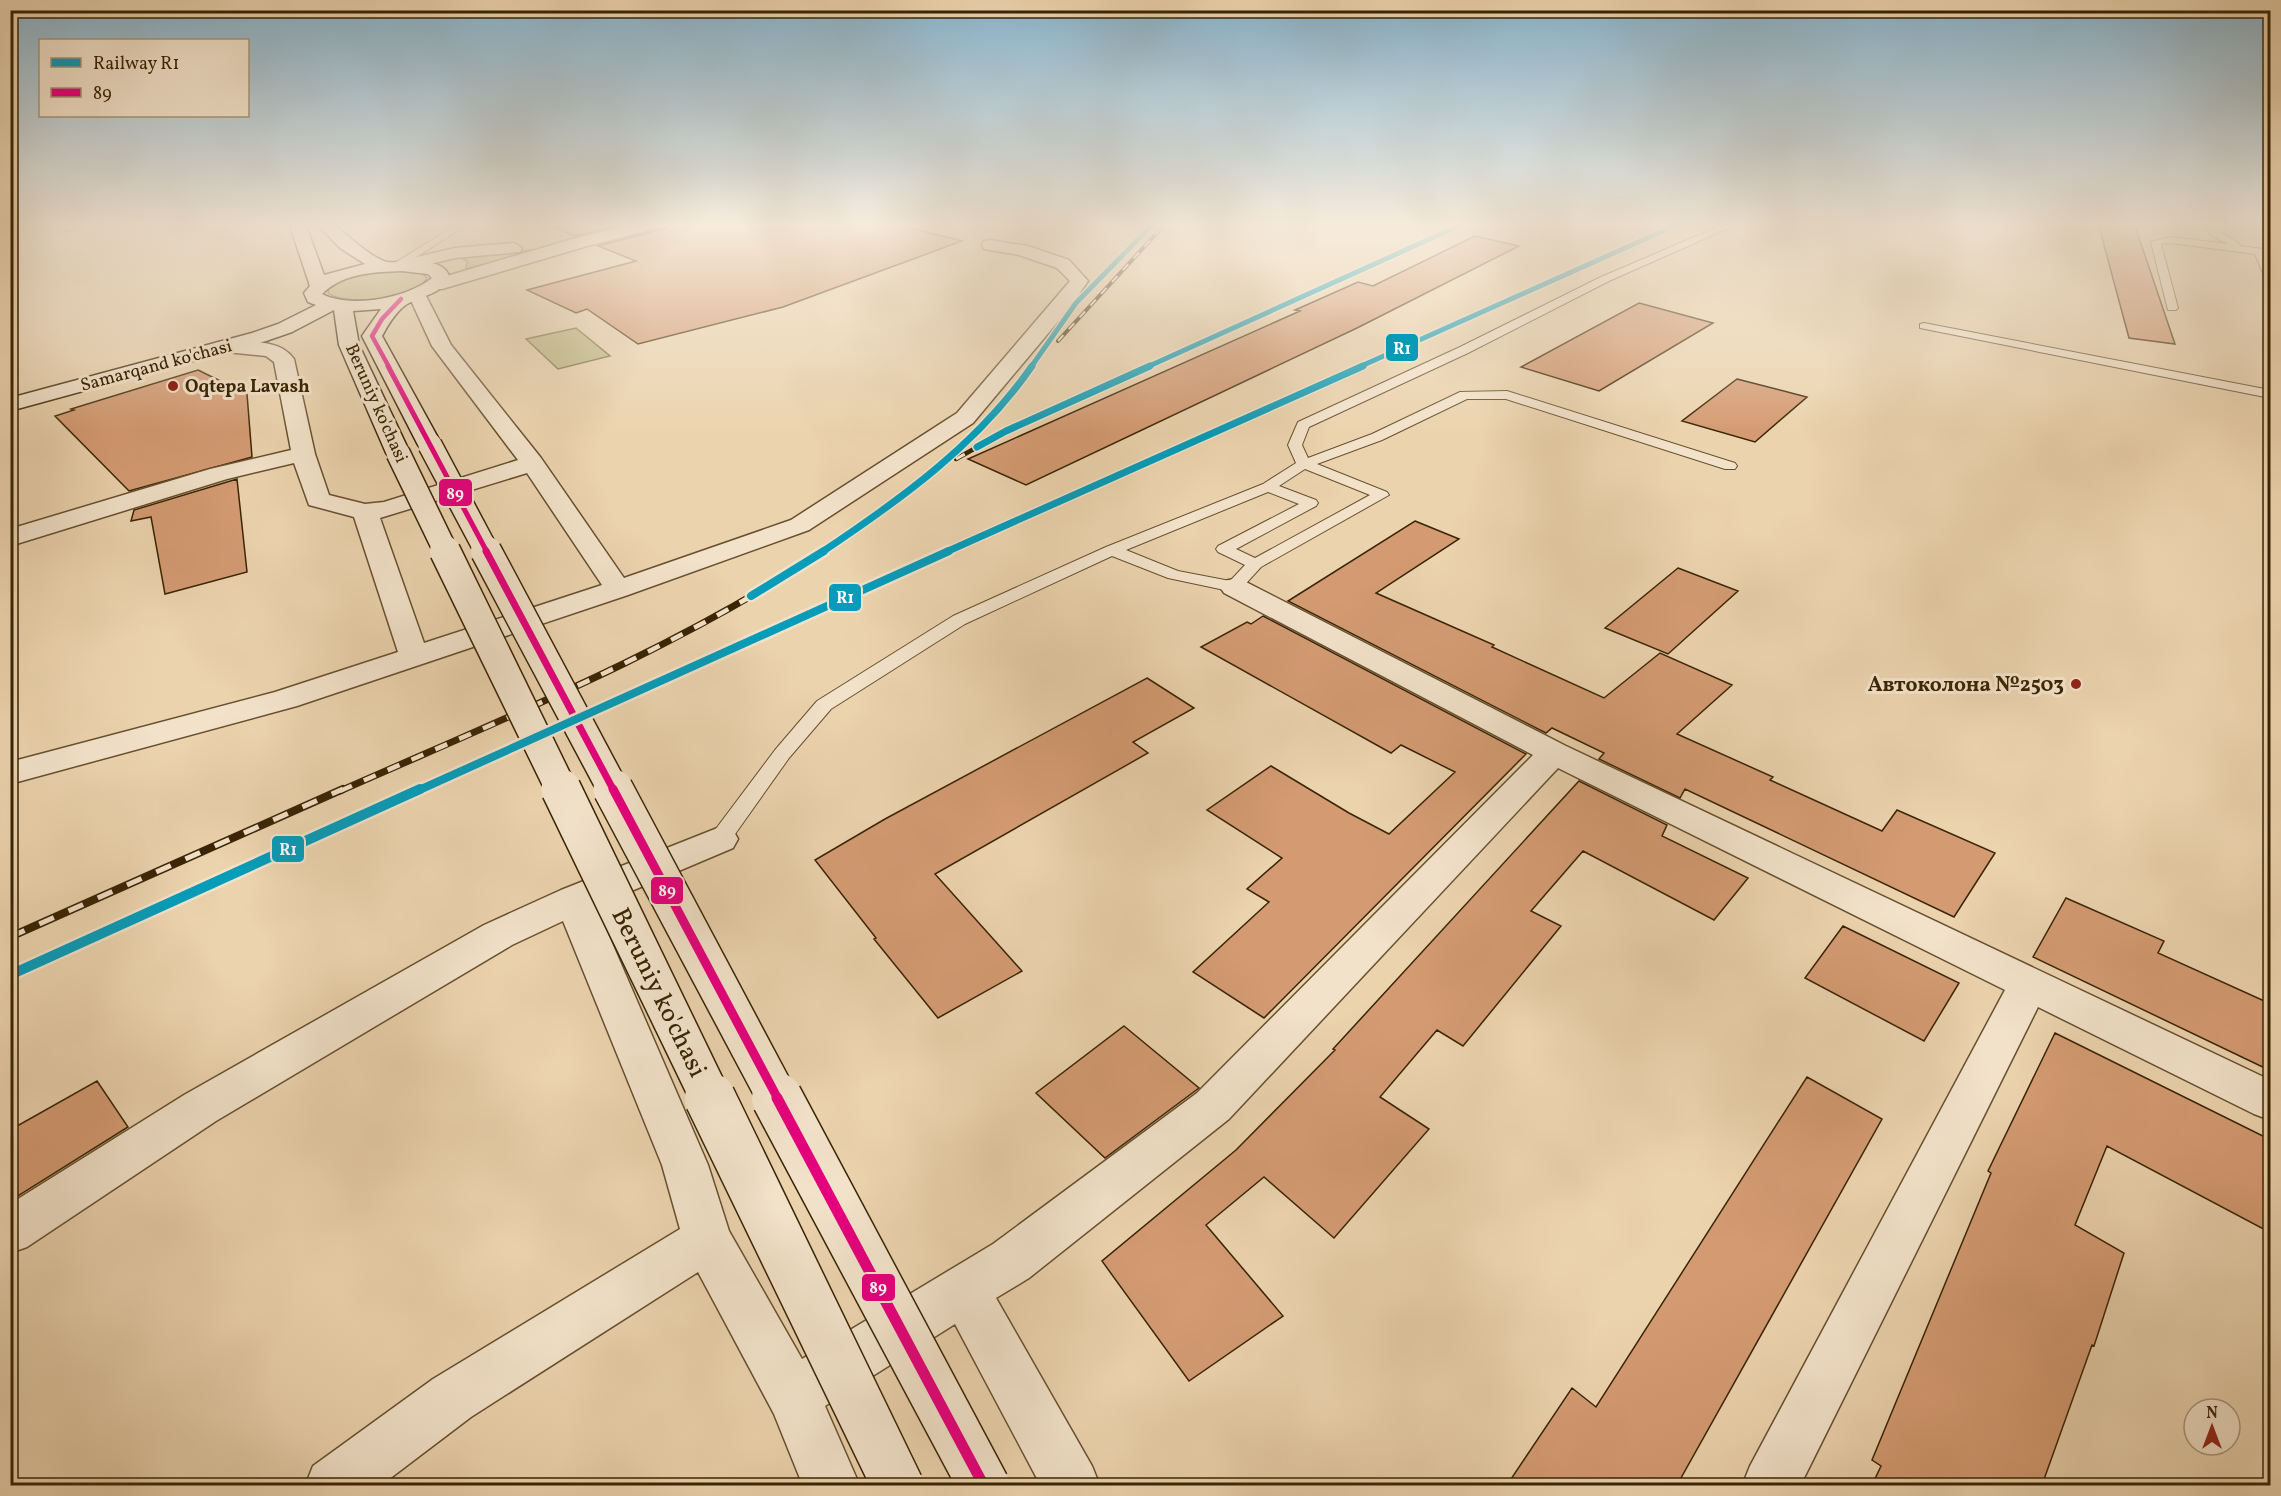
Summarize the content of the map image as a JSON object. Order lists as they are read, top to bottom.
{
  "streets": {
    "street": ["Samarqand ko'chasi", "Beruniy ko'chasi"]
  },
  "crossings": [
    ["Samarqand ko'chasi", "Beruniy ko'chasi"]
  ],
  "places": ["Oqtepa Lavash", "Автоколона №2503"],
  "lines": ["rail line R1", "transit line 89"],
  "legend": ["Railway R1", "89"],
  "north": "top"
}
